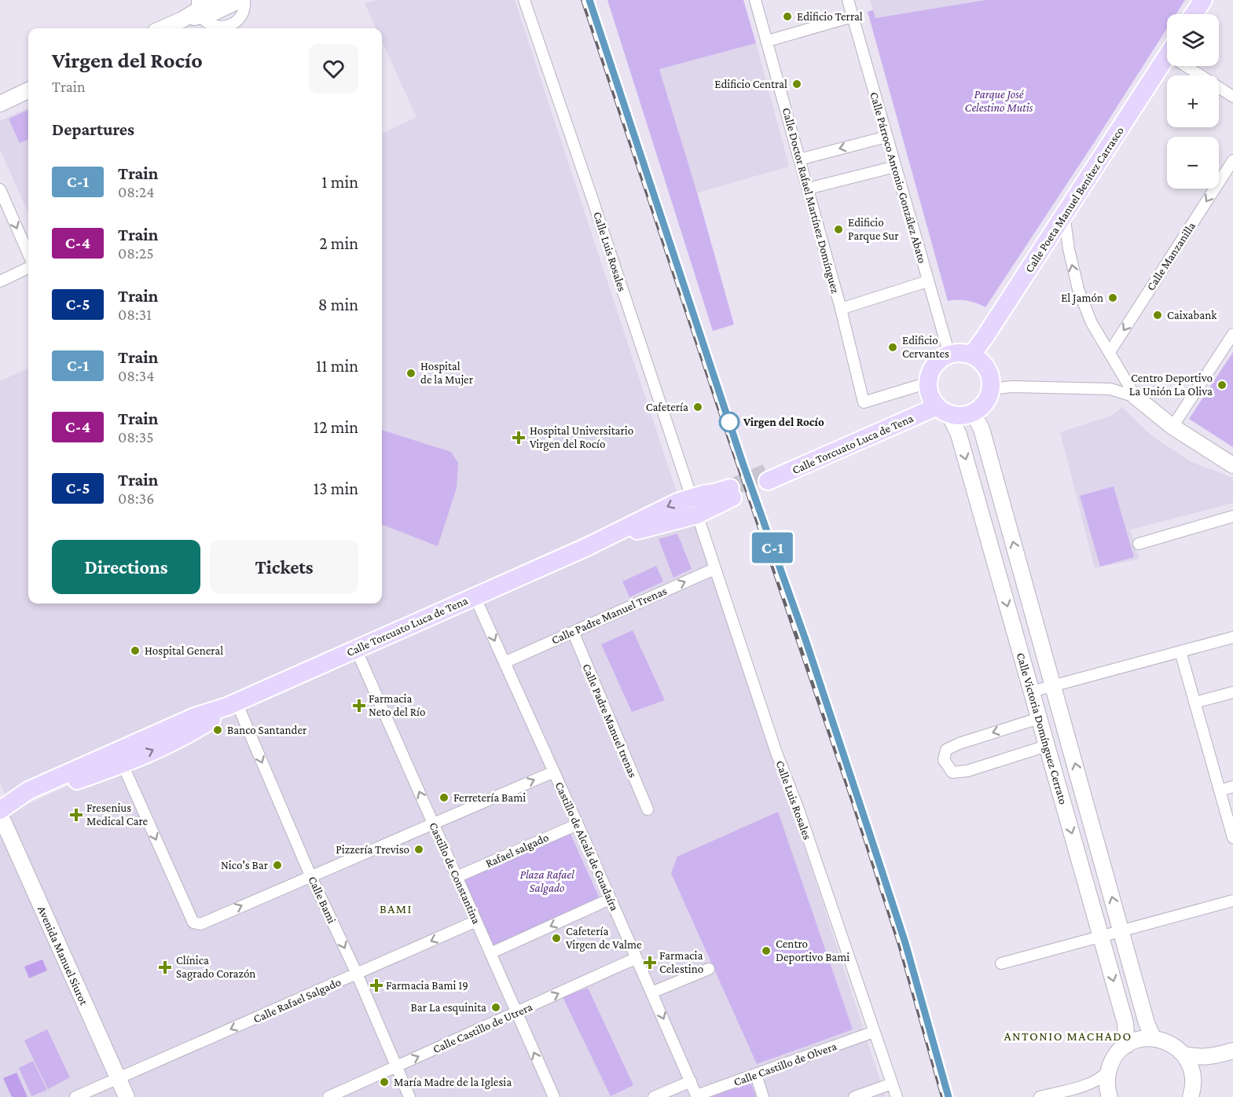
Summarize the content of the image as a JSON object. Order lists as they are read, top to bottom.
{
  "streets": {
    "main road": ["Calle Poeta Manuel Benítez Carrasco", "Calle Torcuato Luca de Tena"],
    "street": [
      "Calle Párroco Antonio González Abato",
      "Calle Doctor Rafael Martínez Domínguez",
      "Calle Luis Rosales",
      "Calle Manzanilla",
      "Calle Padre Manuel Trenas",
      "Calle Padre Manuel trenas",
      "Calle Victoria Domínguez Cerrato",
      "Castillo de Alcalá de Guadaíra",
      "Rafael salgado",
      "Castillo de Constantina",
      "Calle Bami",
      "Avenida Manuel Siurot",
      "Calle Rafael Salgado",
      "Calle Castillo de Utrera",
      "Calle Castillo de Olvera"
    ]
  },
  "crossings": [
    ["Calle Párroco Antonio González Abato", "Calle Poeta Manuel Benítez Carrasco"],
    ["Calle Párroco Antonio González Abato", "Calle Doctor Rafael Martínez Domínguez"],
    ["Calle Párroco Antonio González Abato", "Calle Torcuato Luca de Tena"],
    ["Calle Párroco Antonio González Abato", "Calle Victoria Domínguez Cerrato"],
    ["Calle Poeta Manuel Benítez Carrasco", "Calle Doctor Rafael Martínez Domínguez"],
    ["Calle Poeta Manuel Benítez Carrasco", "Calle Torcuato Luca de Tena"],
    ["Calle Poeta Manuel Benítez Carrasco", "Calle Victoria Domínguez Cerrato"],
    ["Calle Doctor Rafael Martínez Domínguez", "Calle Torcuato Luca de Tena"],
    ["Calle Doctor Rafael Martínez Domínguez", "Calle Victoria Domínguez Cerrato"],
    ["Calle Luis Rosales", "Calle Torcuato Luca de Tena"],
    ["Calle Luis Rosales", "Calle Padre Manuel Trenas"],
    ["Calle Luis Rosales", "Calle Castillo de Olvera"],
    ["Calle Torcuato Luca de Tena", "Calle Victoria Domínguez Cerrato"],
    ["Calle Torcuato Luca de Tena", "Castillo de Alcalá de Guadaíra"],
    ["Calle Torcuato Luca de Tena", "Castillo de Constantina"],
    ["Calle Torcuato Luca de Tena", "Calle Bami"],
    ["Calle Torcuato Luca de Tena", "Avenida Manuel Siurot"],
    ["Calle Padre Manuel Trenas", "Calle Padre Manuel trenas"],
    ["Calle Padre Manuel Trenas", "Castillo de Alcalá de Guadaíra"],
    ["Castillo de Alcalá de Guadaíra", "Rafael salgado"],
    ["Castillo de Alcalá de Guadaíra", "Calle Castillo de Utrera"],
    ["Castillo de Alcalá de Guadaíra", "Calle Castillo de Olvera"],
    ["Rafael salgado", "Castillo de Constantina"],
    ["Castillo de Constantina", "Calle Rafael Salgado"],
    ["Castillo de Constantina", "Calle Castillo de Utrera"],
    ["Calle Bami", "Calle Rafael Salgado"],
    ["Calle Bami", "Calle Castillo de Utrera"],
    ["Avenida Manuel Siurot", "Calle Rafael Salgado"]
  ],
  "one_way": [
    "Calle Padre Manuel Trenas",
    "Castillo de Constantina",
    "Calle Bami",
    "Calle Rafael Salgado"
  ],
  "districts": ["BAMI", "ANTONIO MACHADO"],
  "parks": ["Parque José Celestino Mutis", "Plaza Rafael Salgado"],
  "places": {
    "other": [
      "Edificio Terral",
      "Edificio Central",
      "Edificio Parque Sur",
      "El Jamón",
      "Caixabank",
      "Edificio Cervantes",
      "Hospital de la Mujer",
      "Centro Deportivo La Unión La Oliva",
      "Cafetería",
      "Virgen del Rocío",
      "Hospital General",
      "Banco Santander",
      "Ferretería Bami",
      "Pizzería Treviso",
      "Nico's Bar",
      "Cafetería Virgen de Valme",
      "Centro Deportivo Bami",
      "Bar La esquinita",
      "María Madre de la Iglesia"
    ],
    "health": [
      "Hospital Universitario Virgen del Rocío",
      "Farmacia Neto del Río",
      "Fresenius Medical Care",
      "Farmacia Celestino",
      "Clínica Sagrado Corazón",
      "Farmacia Bami 19"
    ]
  },
  "page": {
    "on_map": "C-1",
    "map_buttons": ["+", "−"],
    "heading": [
      ["Virgen del Rocío", "Train"],
      "Departures"
    ],
    "list": [
      {
        "mark": "C-1",
        "name": "Train",
        "note": "08:24",
        "value": "1 min"
      },
      {
        "mark": "C-4",
        "name": "Train",
        "note": "08:25",
        "value": "2 min"
      },
      {
        "mark": "C-5",
        "name": "Train",
        "note": "08:31",
        "value": "8 min"
      },
      {
        "mark": "C-1",
        "name": "Train",
        "note": "08:34",
        "value": "11 min"
      },
      {
        "mark": "C-4",
        "name": "Train",
        "note": "08:35",
        "value": "12 min"
      },
      {
        "mark": "C-5",
        "name": "Train",
        "note": "08:36",
        "value": "13 min"
      }
    ],
    "buttons": ["Directions", "Tickets"]
  }
}
